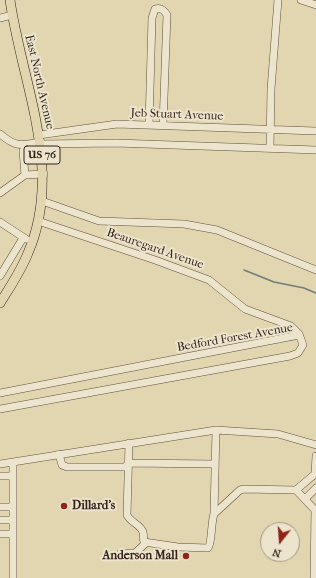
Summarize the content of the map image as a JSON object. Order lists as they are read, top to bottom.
{
  "streets": {
    "main road": ["East North Avenue", "US 76"],
    "street": ["Jeb Stuart Avenue", "Beauregard Avenue", "Bedford Forest Avenue"]
  },
  "crossings": [
    ["East North Avenue", "Jeb Stuart Avenue"],
    ["East North Avenue", "Beauregard Avenue"],
    ["Beauregard Avenue", "Bedford Forest Avenue"]
  ],
  "places": ["Dillard's", "Anderson Mall"],
  "north": "bottom"
}
